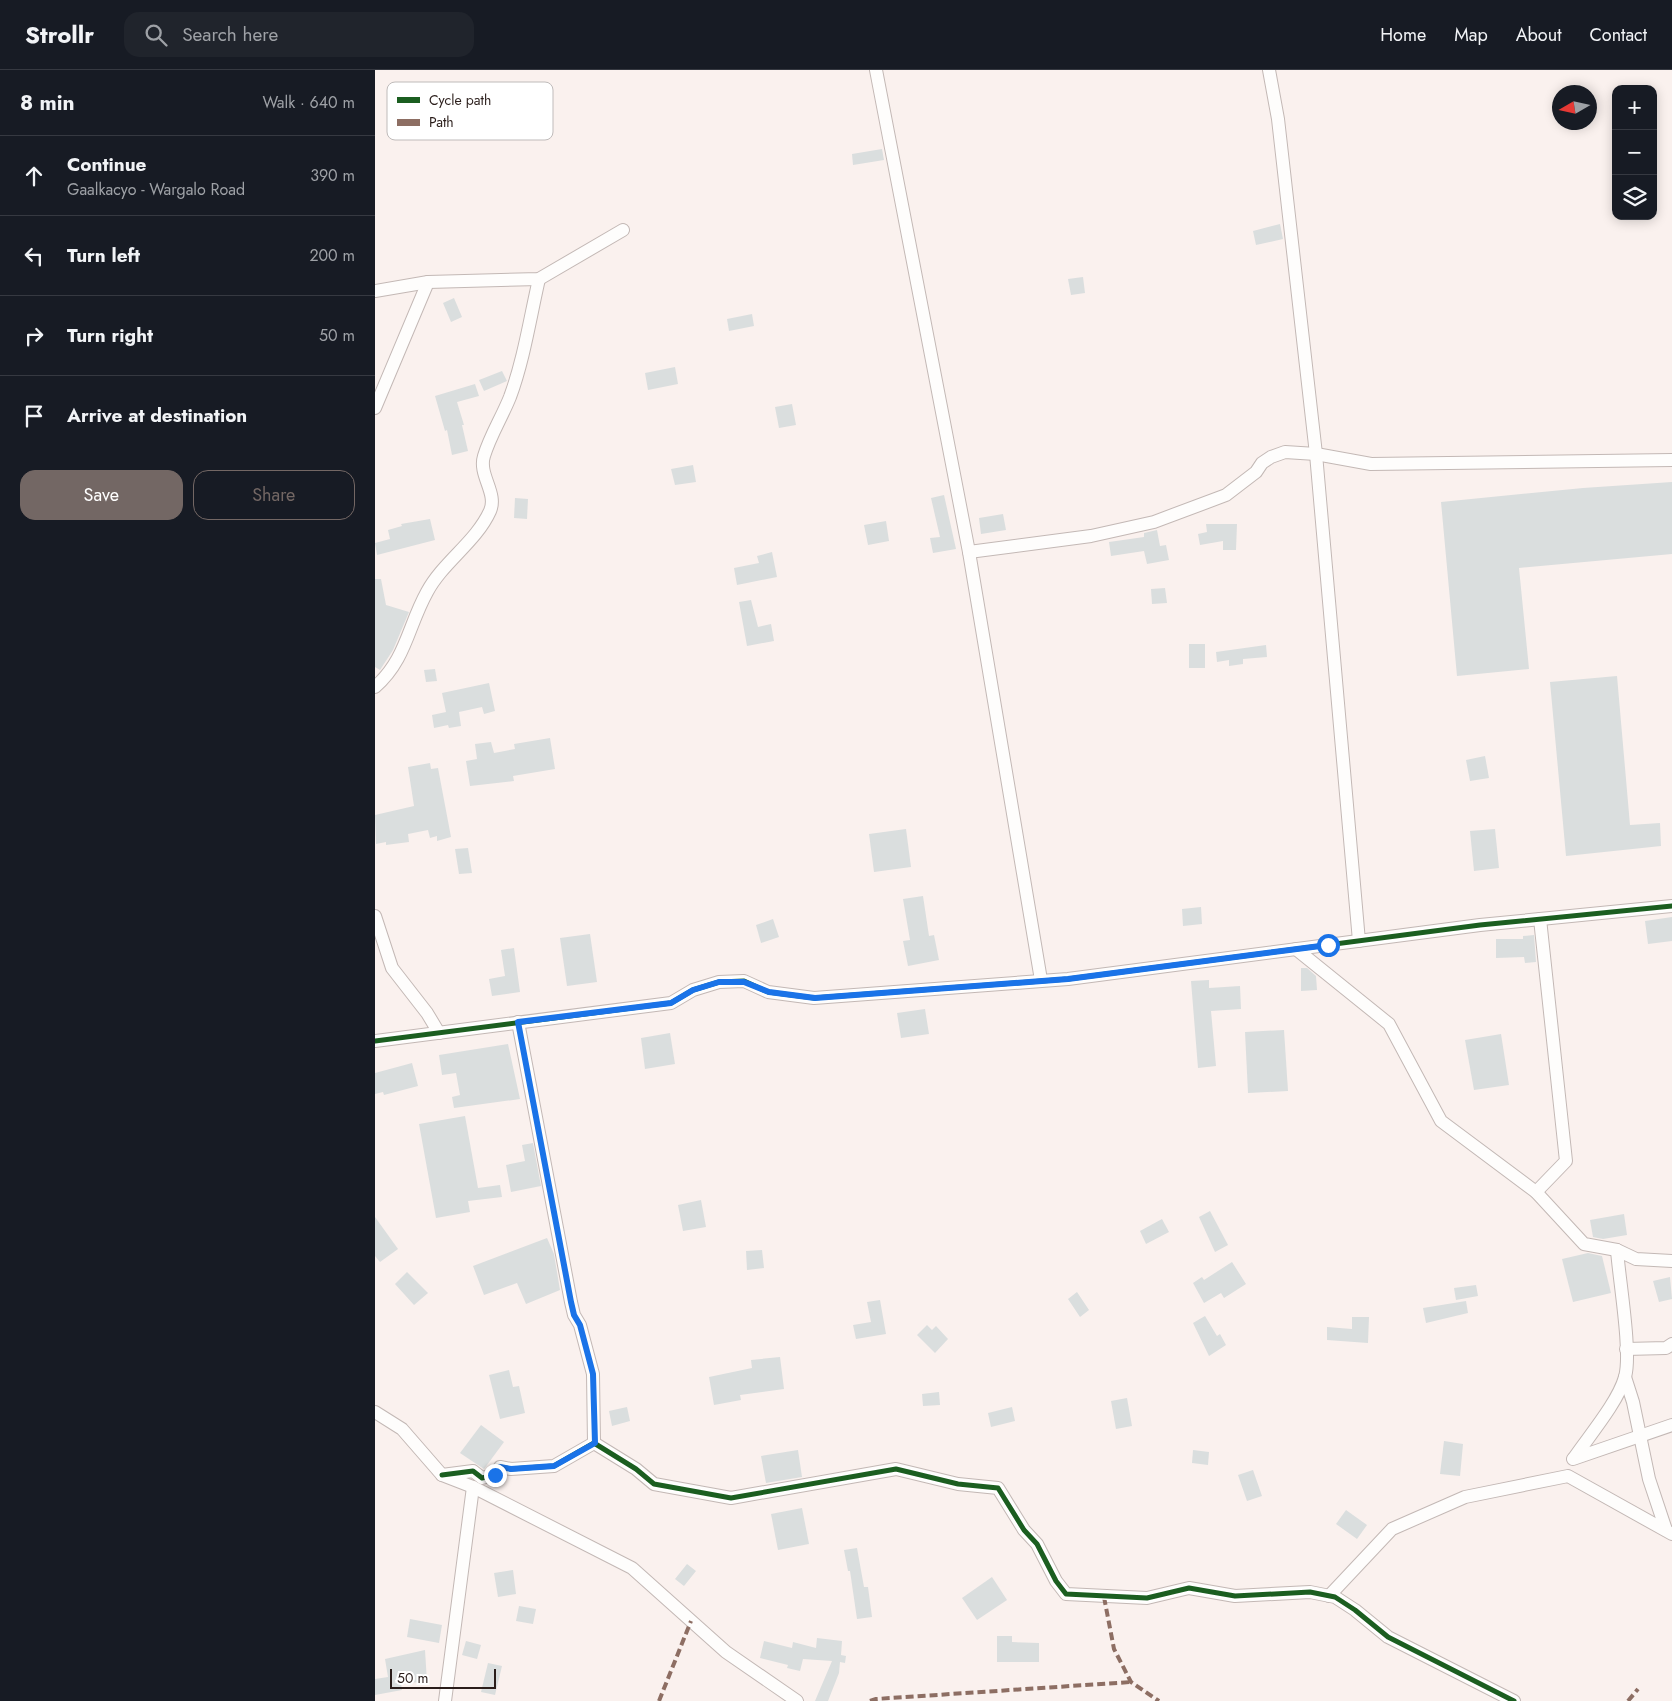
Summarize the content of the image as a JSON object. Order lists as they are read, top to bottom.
{
  "legend": ["Cycle path", "Path"],
  "scale_bar": "50 m",
  "north": "left",
  "page": {
    "header": "Strollr",
    "search": "Search here",
    "nav": [
      "Home",
      "Map",
      "About",
      "Contact"
    ],
    "heading": ["8 min", "Walk · 640 m"],
    "map_buttons": ["+", "−"],
    "list": [
      ["Continue", "Gaalkacyo - Wargalo Road", "390 m"],
      ["Turn left", "200 m"],
      ["Turn right", "50 m"],
      "Arrive at destination"
    ],
    "buttons": ["Save", "Share"],
    "scale": "50 m"
  }
}
